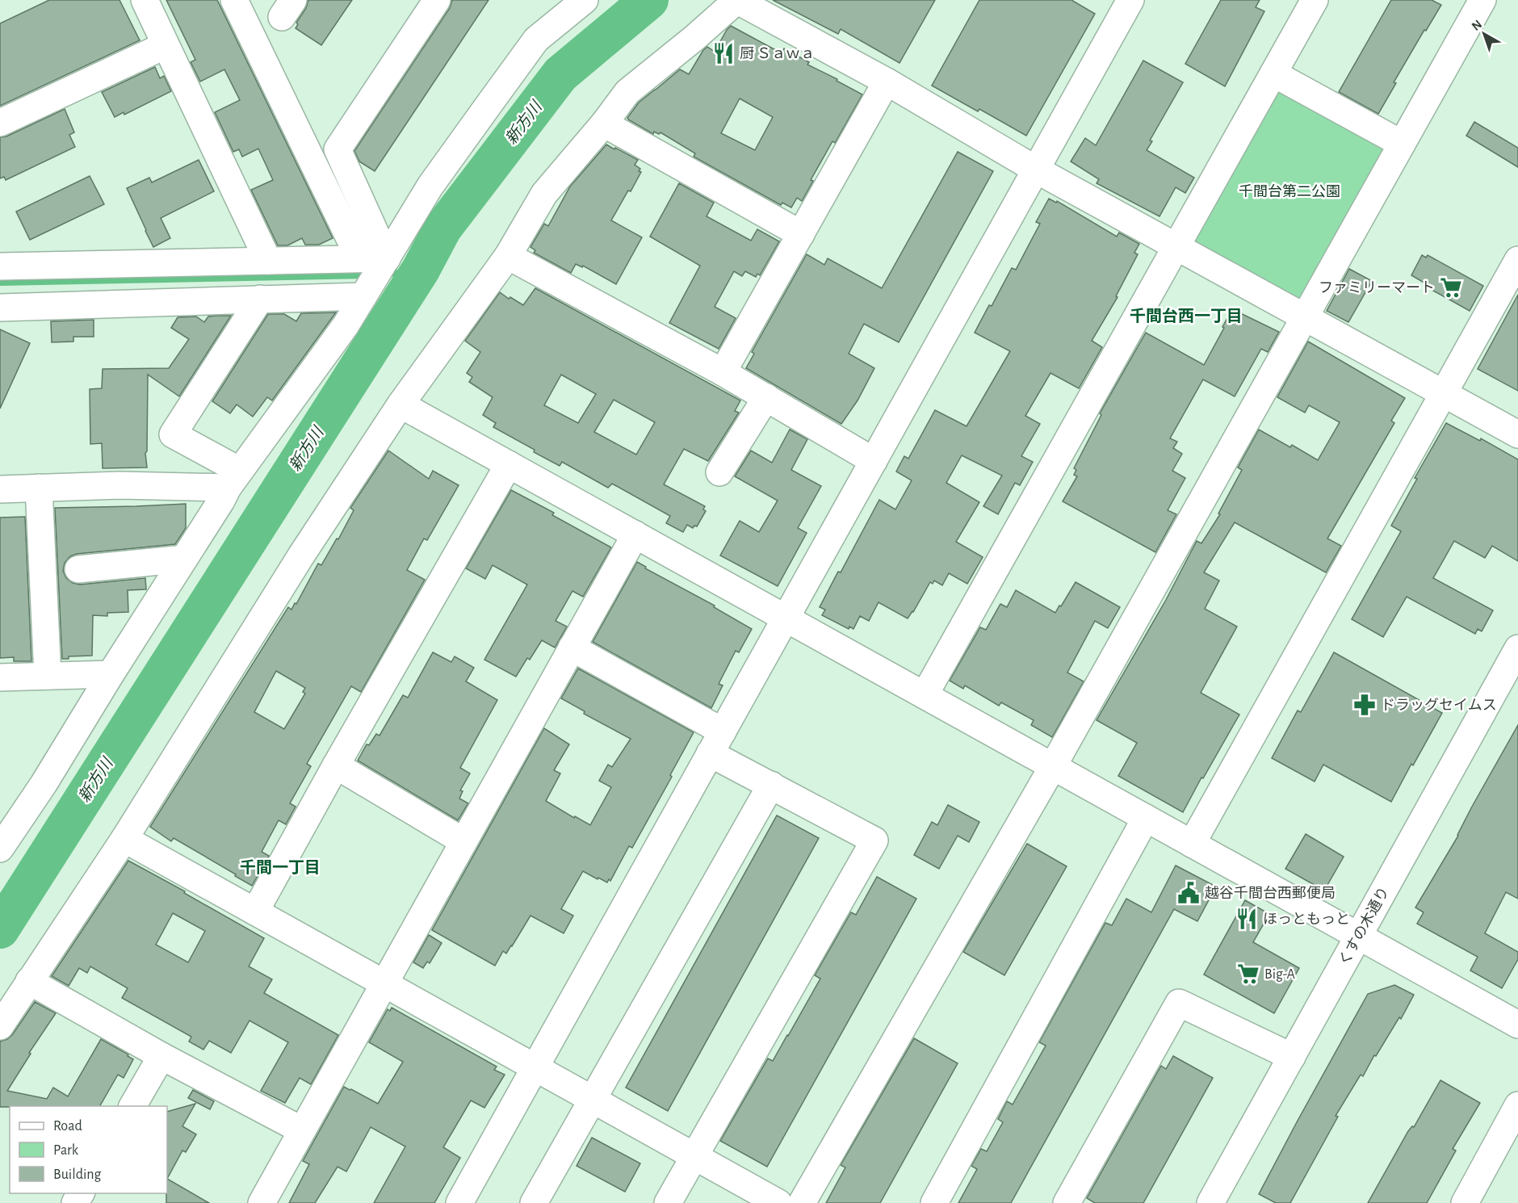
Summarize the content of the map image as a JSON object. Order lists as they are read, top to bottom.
{
  "streets": {
    "street": ["くすの木通り"]
  },
  "districts": ["千間台西一丁目", "千間一丁目"],
  "water": ["新方川"],
  "parks": ["千間台第二公園"],
  "places": {
    "restaurant": ["厨 Ｓａｗａ", "ほっともっと"],
    "supermarket": ["ファミリーマート", "Big-A"],
    "pharmacy": ["ドラッグセイムス"],
    "public building": ["越谷千間台西郵便局"]
  },
  "legend": ["Road", "Park", "Building"],
  "north": "top left"
}
